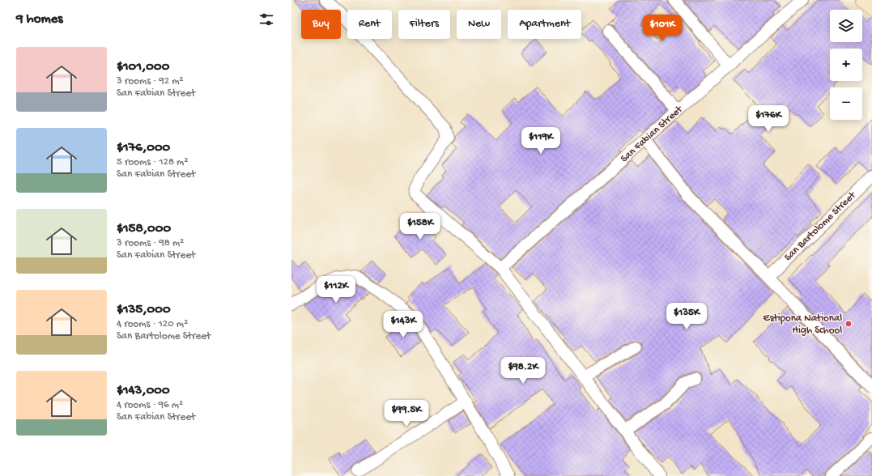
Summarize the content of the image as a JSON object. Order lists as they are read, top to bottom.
{
  "streets": {
    "street": ["San Fabian Street", "San Bartolome Street"]
  },
  "places": ["Estipona National High School"],
  "page": {
    "heading": "9 homes",
    "map_buttons": ["+", "−"],
    "chip": [
      "Buy",
      "Rent",
      "Filters",
      "New",
      "Apartment"
    ],
    "price": [
      "$101K",
      "$176K",
      "$119K",
      "$158K",
      "$112K",
      "$135K",
      "$143K",
      "$98.2K",
      "$99.5K"
    ],
    "list": [
      {
        "name": "$101,000",
        "note": "3 rooms · 92 m² · San Fabian Street"
      },
      {
        "name": "$176,000",
        "note": "5 rooms · 128 m² · San Fabian Street"
      },
      {
        "name": "$158,000",
        "note": "3 rooms · 98 m² · San Fabian Street"
      },
      {
        "name": "$135,000",
        "note": "4 rooms · 120 m² · San Bartolome Street"
      },
      {
        "name": "$143,000",
        "note": "4 rooms · 96 m² · San Fabian Street"
      }
    ]
  }
}
